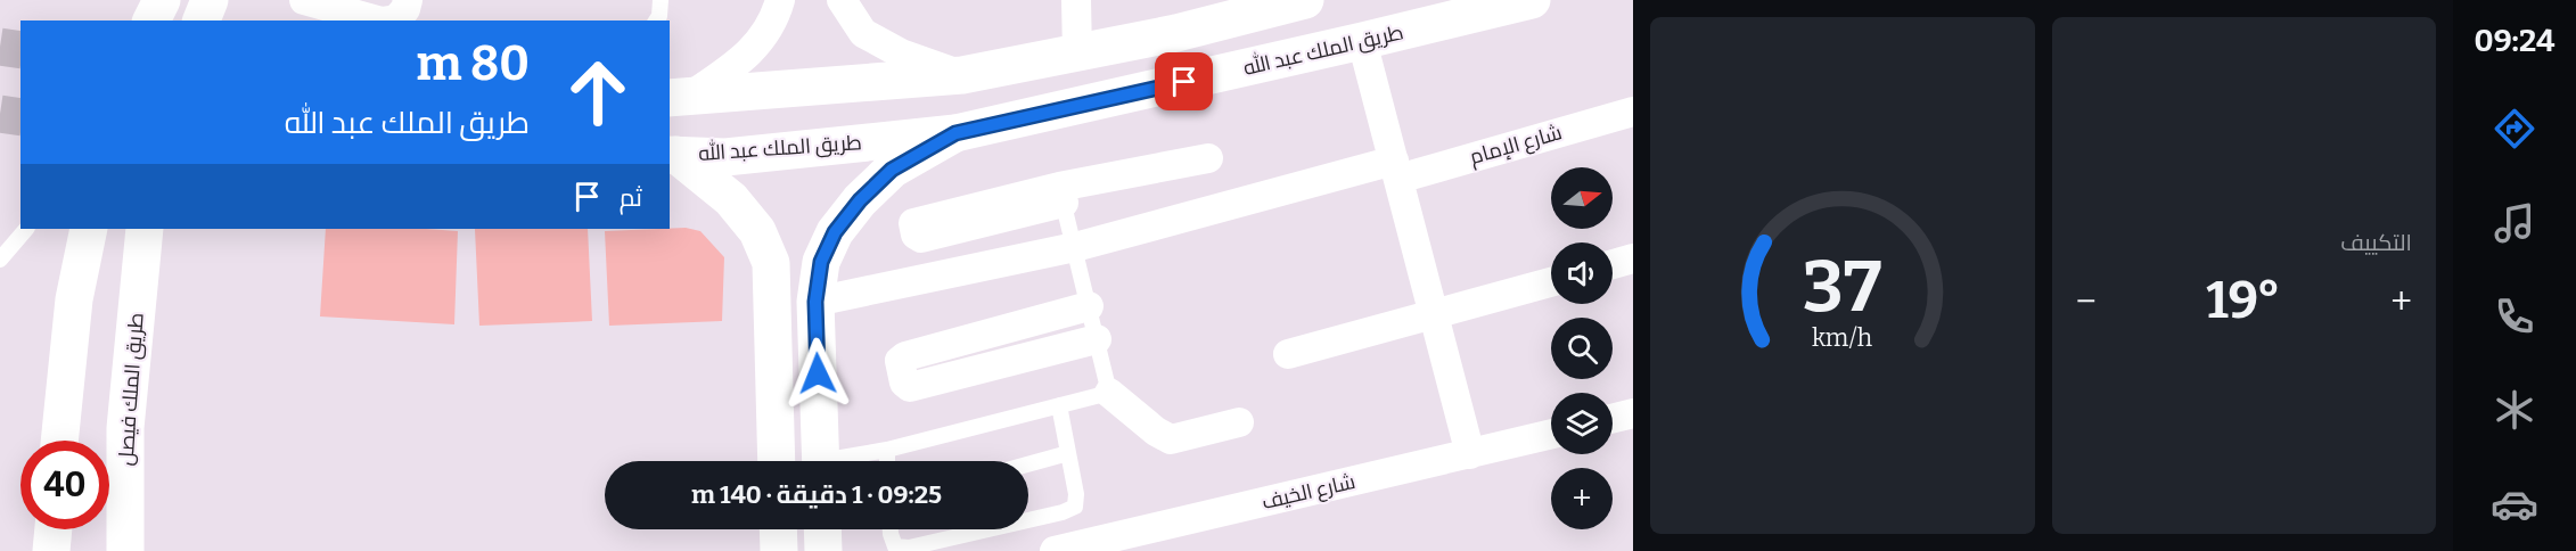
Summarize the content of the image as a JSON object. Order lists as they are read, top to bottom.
{
  "streets": {
    "main road": ["طريق الملك عبد الله", "طريق الملك فيصل"],
    "street": ["شارع الإمام", "شارع الخيف"]
  },
  "north": "right",
  "page": {
    "tabs": "09:24",
    "tile": "التكييف",
    "turn": ["80 m", "طريق الملك عبد الله"],
    "then": "ثم",
    "map_buttons": "+",
    "heat": ["−", "19°", "+"],
    "limit": "40",
    "trip": "09:25 · 1 دقيقة · 140 m",
    "gauge": ["37", "km/h"]
  }
}
